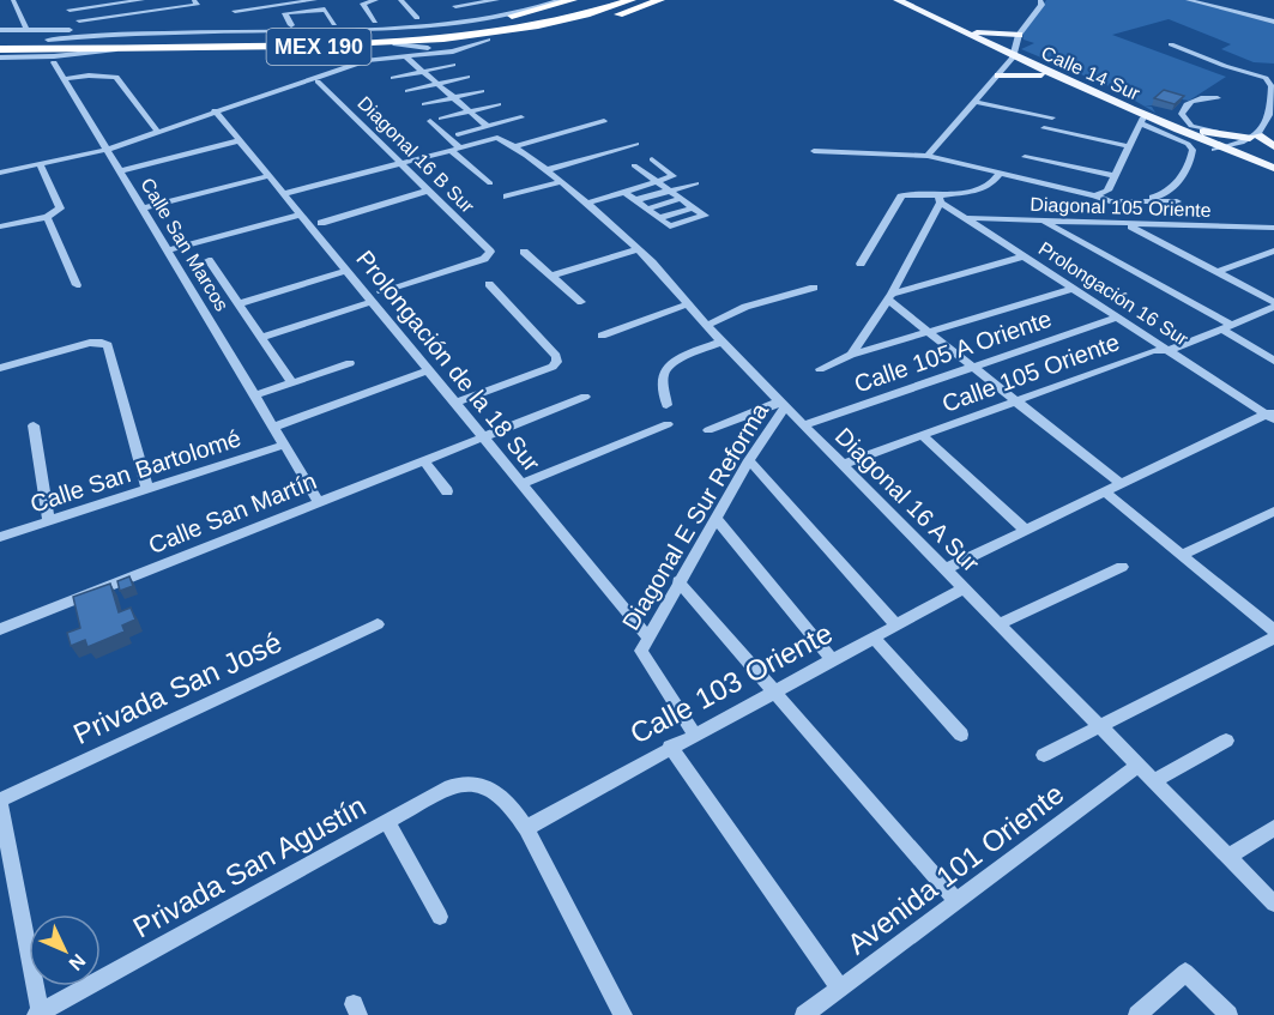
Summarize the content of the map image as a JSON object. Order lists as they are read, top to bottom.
{
  "streets": {
    "highway": ["MEX 190"],
    "main road": ["Calle 14 Sur"],
    "street": [
      "Diagonal 16 B Sur",
      "Diagonal 105 Oriente",
      "Calle San Marcos",
      "Prolongación 16 Sur",
      "Calle 105 A Oriente",
      "Prolongación de la 18 Sur",
      "Calle 105 Oriente",
      "Calle San Bartolomé",
      "Diagonal 16 A Sur",
      "Calle San Martín",
      "Diagonal E Sur Reforma",
      "Calle 103 Oriente",
      "Privada San José",
      "Privada San Agustín",
      "Avenida 101 Oriente"
    ]
  },
  "crossings": [
    ["Diagonal 105 Oriente", "Prolongación 16 Sur"],
    ["Calle San Marcos", "Calle San Bartolomé"],
    ["Calle San Marcos", "Calle San Martín"],
    ["Prolongación 16 Sur", "Calle 105 A Oriente"],
    ["Prolongación 16 Sur", "Calle 105 Oriente"],
    ["Calle 105 A Oriente", "Diagonal 16 A Sur"],
    ["Prolongación de la 18 Sur", "Calle San Martín"],
    ["Prolongación de la 18 Sur", "Diagonal E Sur Reforma"],
    ["Prolongación de la 18 Sur", "Calle 103 Oriente"],
    ["Calle 105 Oriente", "Diagonal 16 A Sur"],
    ["Diagonal 16 A Sur", "Diagonal E Sur Reforma"],
    ["Diagonal 16 A Sur", "Calle 103 Oriente"],
    ["Diagonal 16 A Sur", "Avenida 101 Oriente"],
    ["Calle 103 Oriente", "Privada San Agustín"]
  ],
  "north": "bottom right"
}
